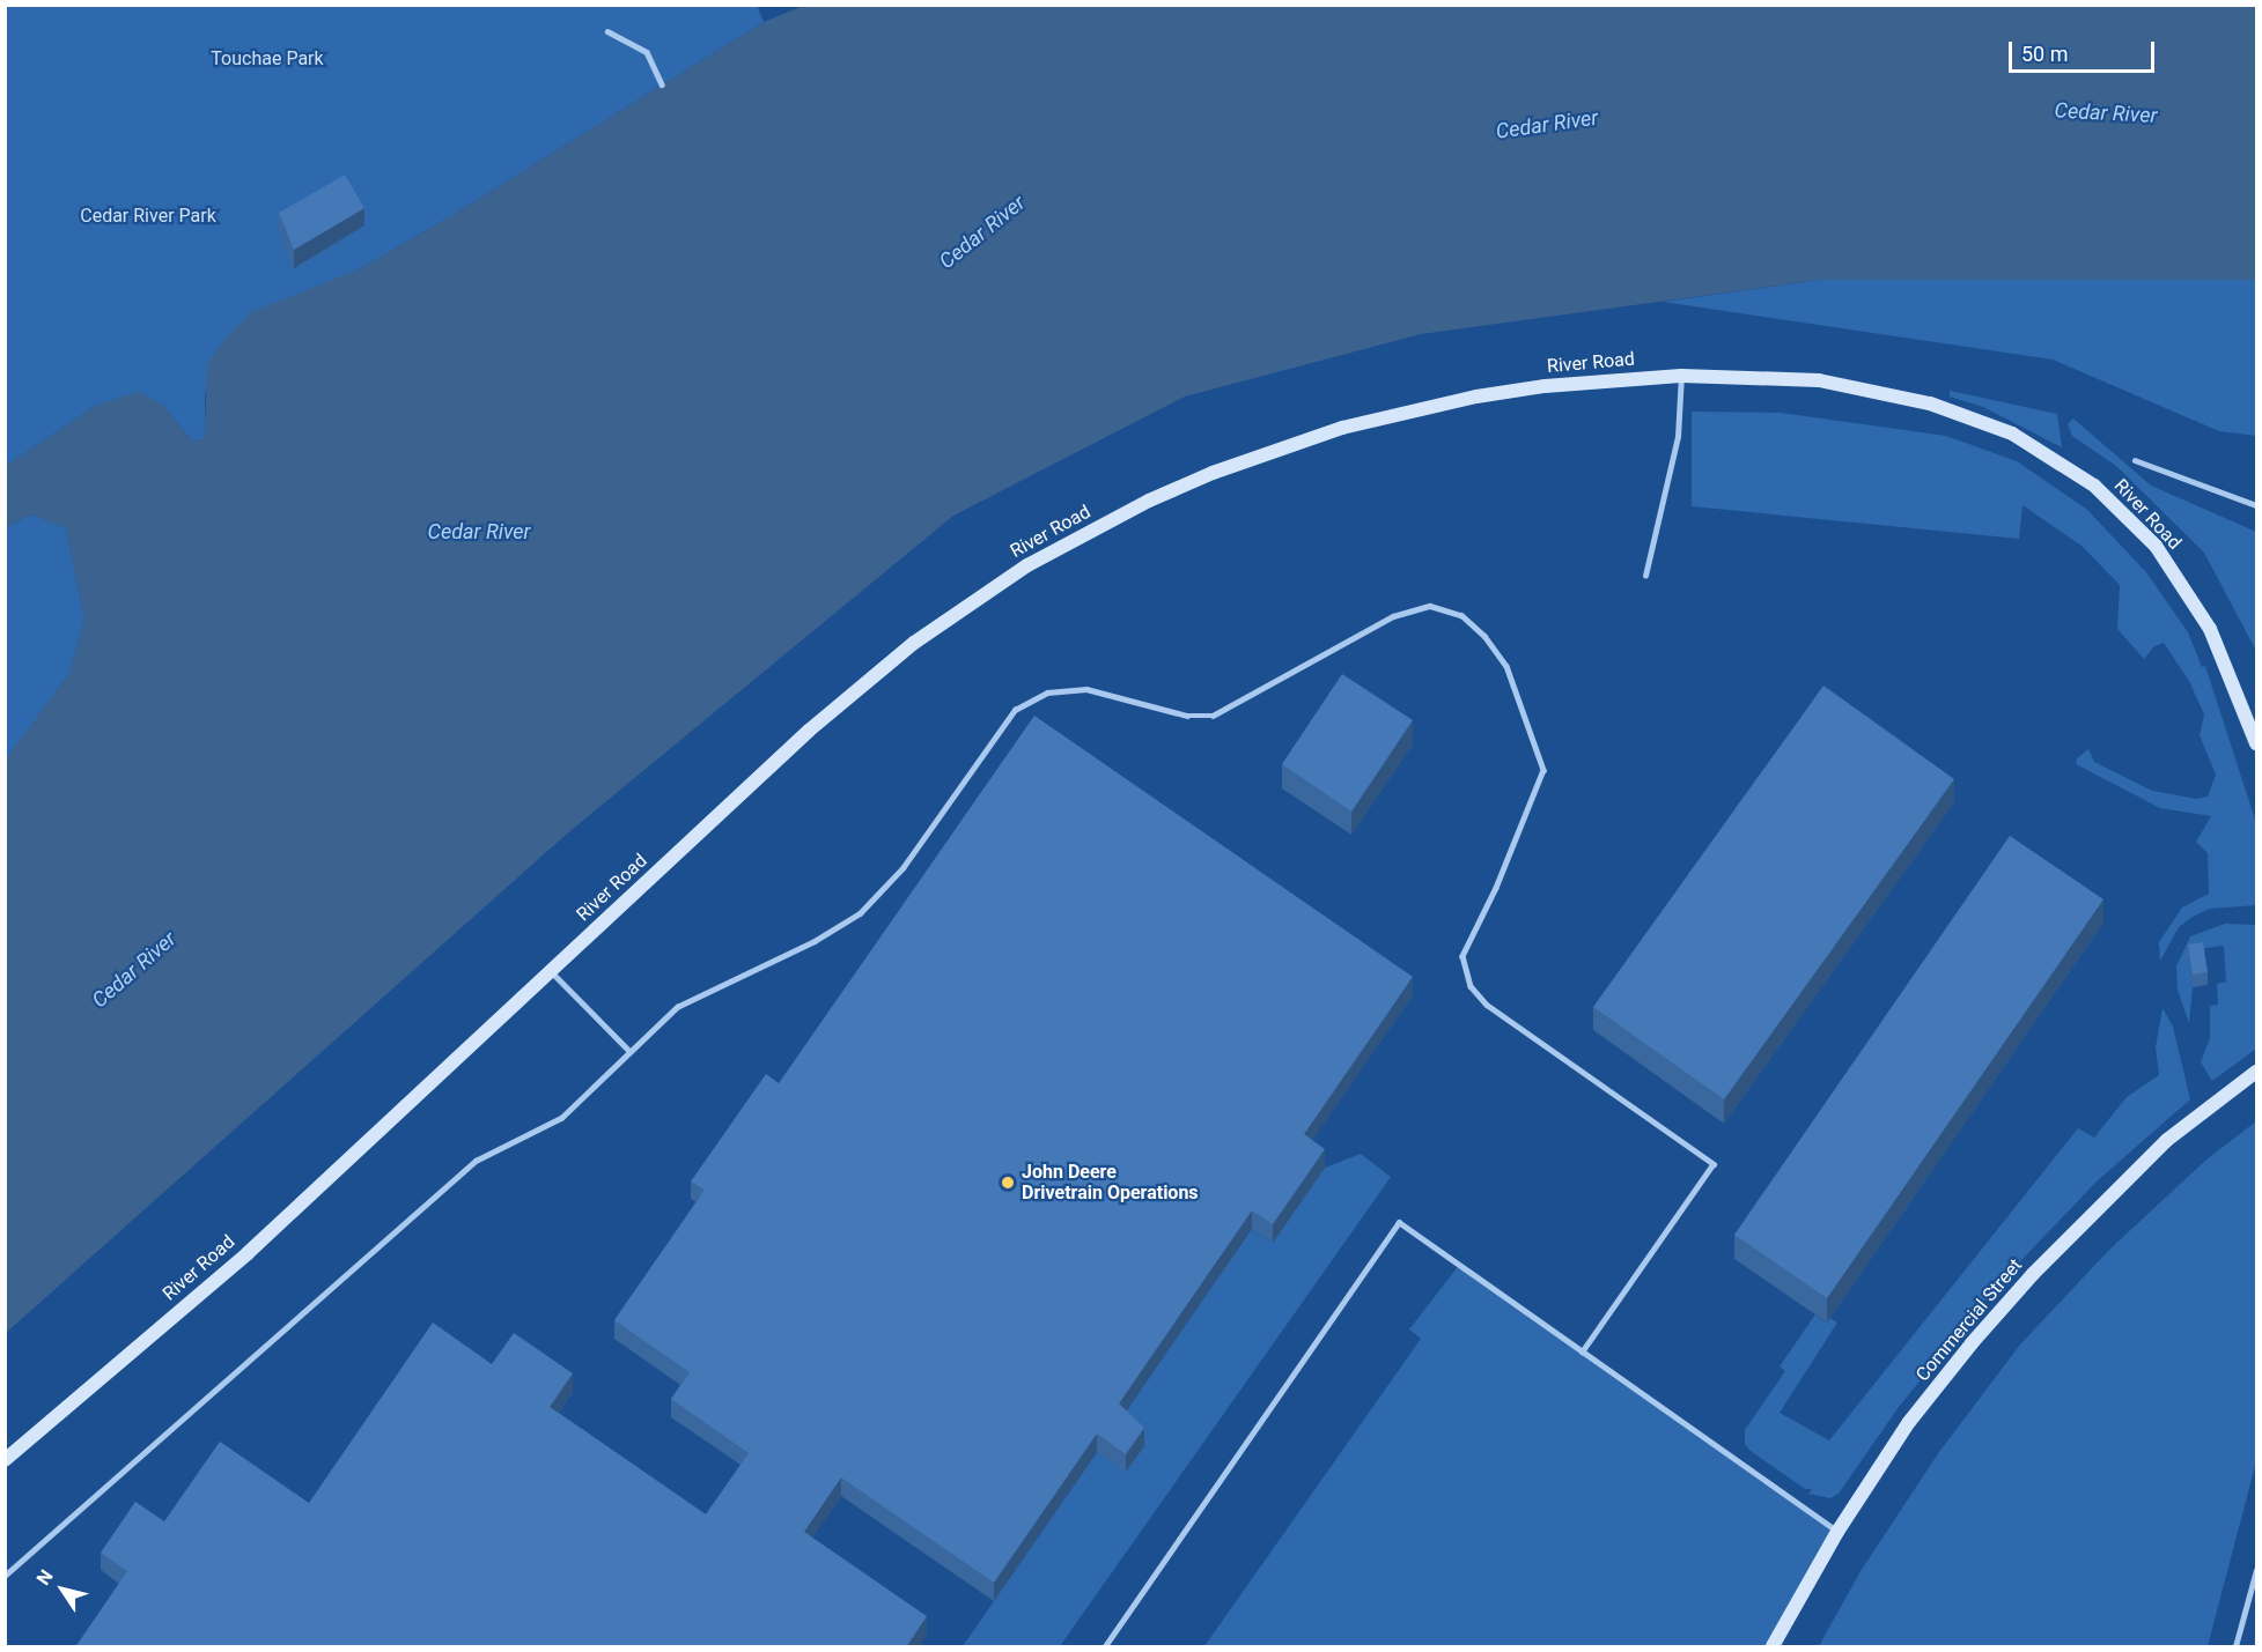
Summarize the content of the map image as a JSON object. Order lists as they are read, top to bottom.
{
  "streets": {
    "main road": ["River Road", "Commercial Street"]
  },
  "water": ["Cedar River"],
  "parks": ["Touchae Park", "Cedar River Park"],
  "places": ["John Deere Drivetrain Operations"],
  "scale_bar": "50 m",
  "north": "top left"
}
